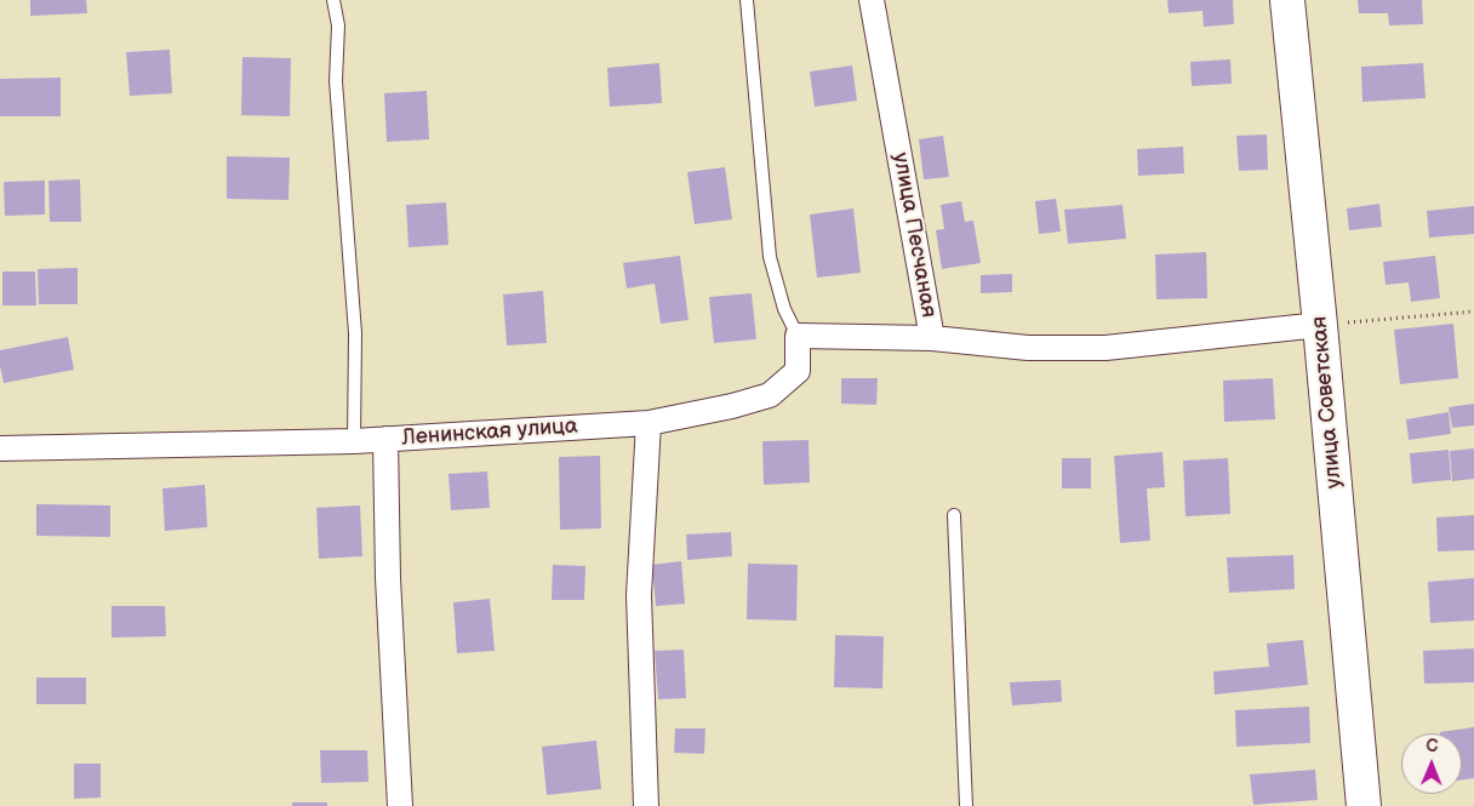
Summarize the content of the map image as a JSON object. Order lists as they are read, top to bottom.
{
  "streets": {
    "street": ["улица Песчаная", "улица Советская", "Ленинская улица"]
  },
  "crossings": [
    ["улица Песчаная", "улица Советская"]
  ],
  "north": "top"
}
